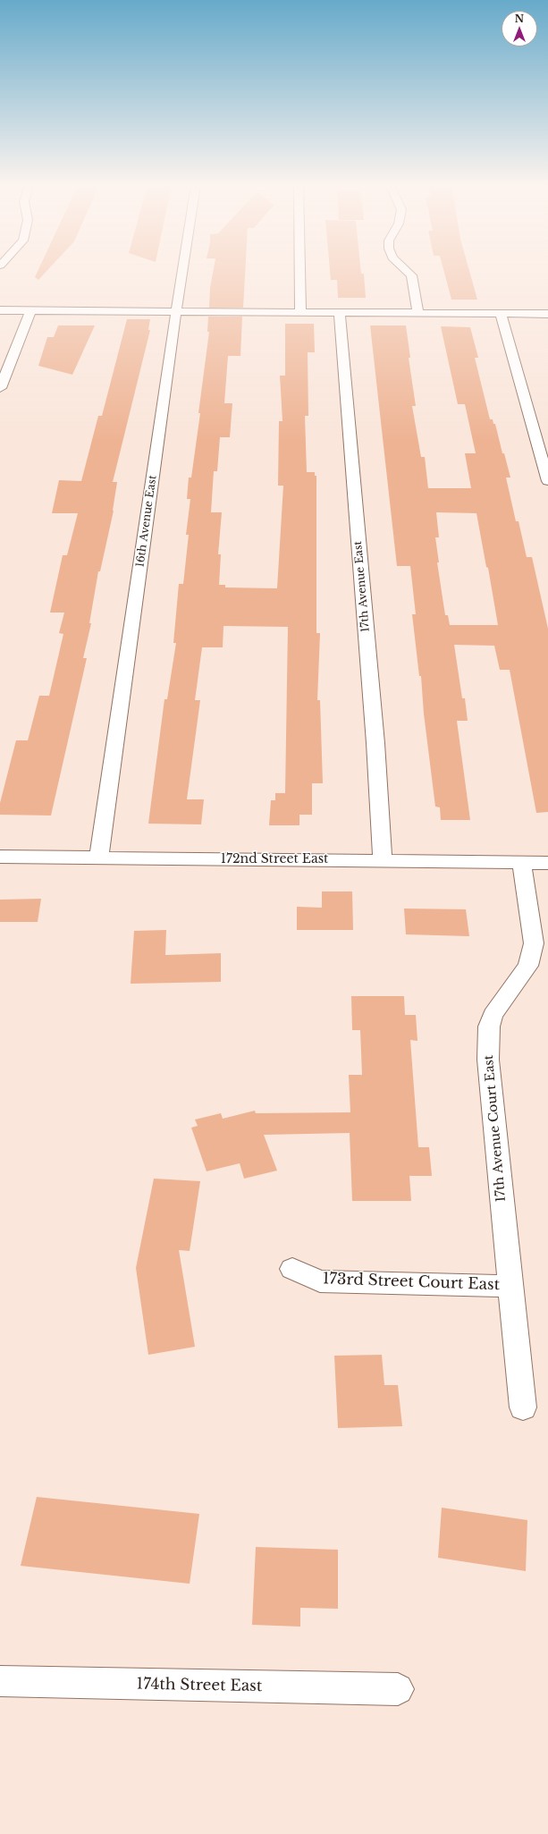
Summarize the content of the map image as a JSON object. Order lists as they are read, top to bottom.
{
  "streets": {
    "street": [
      "16th Avenue East",
      "17th Avenue East",
      "172nd Street East",
      "17th Avenue Court East",
      "173rd Street Court East",
      "174th Street East"
    ]
  },
  "crossings": [
    ["16th Avenue East", "172nd Street East"],
    ["17th Avenue East", "172nd Street East"],
    ["172nd Street East", "17th Avenue Court East"],
    ["17th Avenue Court East", "173rd Street Court East"]
  ],
  "north": "top"
}
